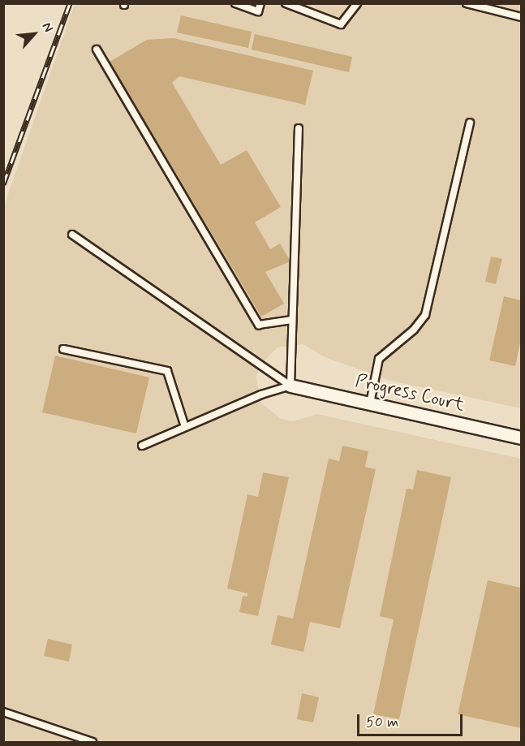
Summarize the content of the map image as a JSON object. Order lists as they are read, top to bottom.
{
  "streets": {
    "street": ["Progress Court"]
  },
  "scale_bar": "50 m",
  "north": "top right"
}
